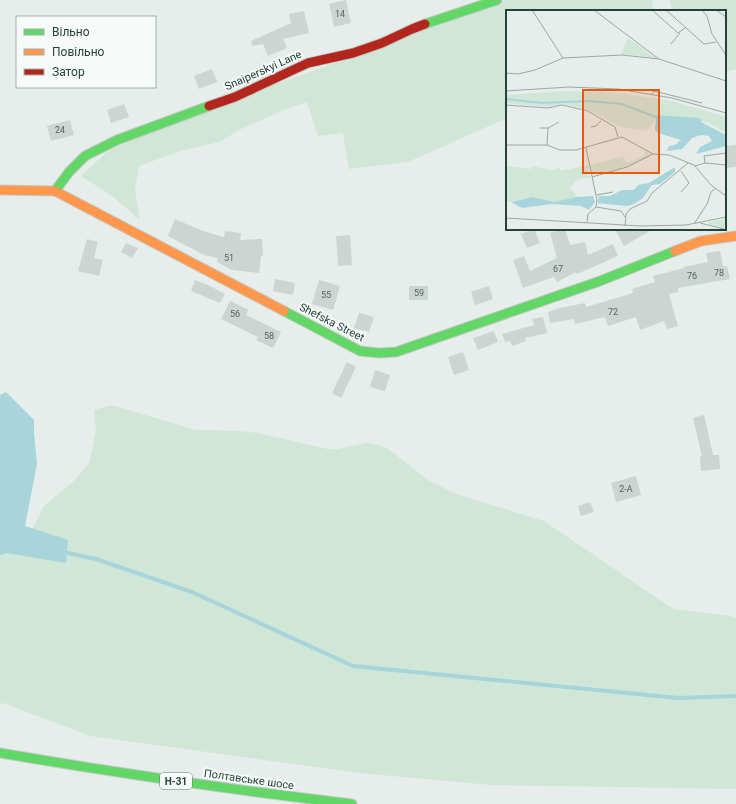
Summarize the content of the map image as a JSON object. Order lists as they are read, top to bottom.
{
  "streets": {
    "street": [
      "Snaiperskyi Lane",
      "Shefska Street",
      "Полтавське шосе",
      "Н-31"
    ]
  },
  "crossings": [
    ["Snaiperskyi Lane", "Shefska Street"]
  ],
  "house_numbers": [
    "14",
    "24",
    "51",
    "67",
    "78",
    "76",
    "59",
    "55",
    "72",
    "56",
    "58",
    "2-А"
  ],
  "legend": ["Вільно", "Повільно", "Затор"]
}
